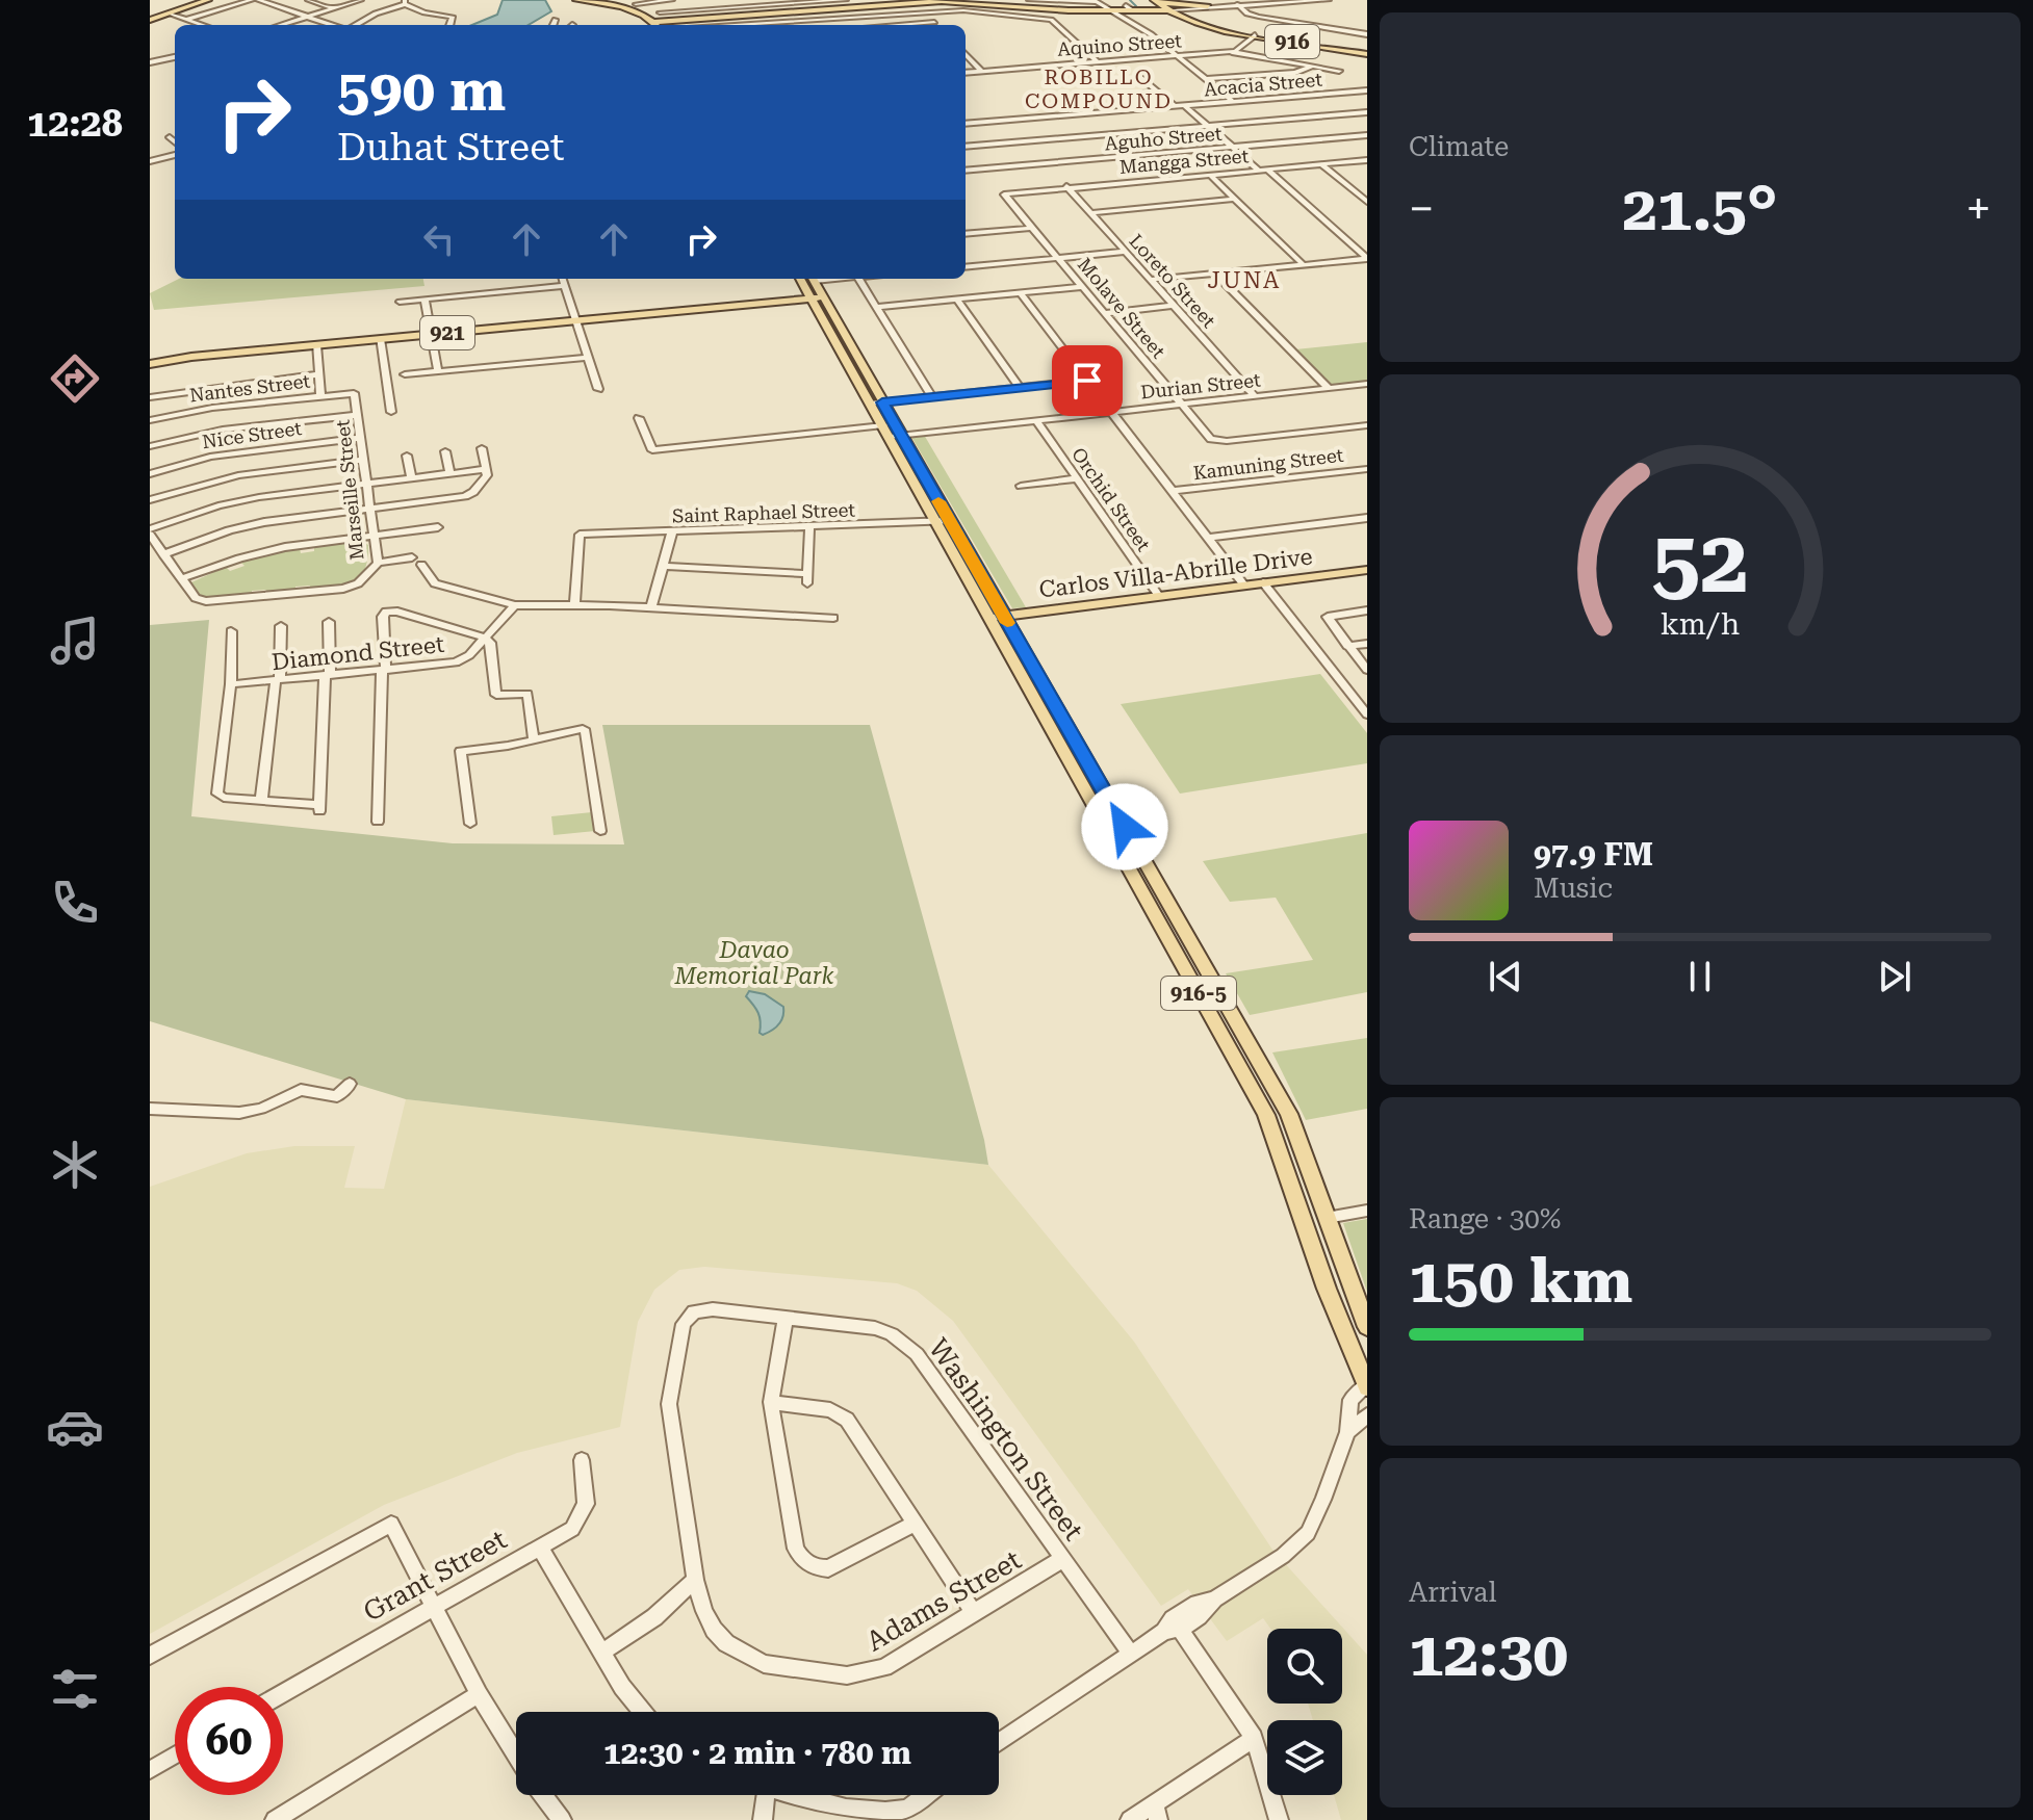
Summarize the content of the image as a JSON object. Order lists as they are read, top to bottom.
{
  "streets": {
    "main road": [
      "916",
      "921",
      "Carlos Villa-Abrille Drive",
      "916-5"
    ],
    "street": [
      "Aquino Street",
      "Acacia Street",
      "Aguho Street",
      "Mangga Street",
      "Loreto Street",
      "Molave Street",
      "Durian Street",
      "Nantes Street",
      "Nice Street",
      "Kamuning Street",
      "Marseille Street",
      "Orchid Street",
      "Saint Raphael Street",
      "Diamond Street",
      "Washington Street",
      "Grant Street",
      "Adams Street"
    ]
  },
  "crossings": [
    ["Mangga Street", "Loreto Street"],
    ["Mangga Street", "Molave Street"],
    ["Loreto Street", "Durian Street"],
    ["Molave Street", "Durian Street"],
    ["921", "916-5"],
    ["Durian Street", "Orchid Street"],
    ["Durian Street", "916-5"],
    ["Nantes Street", "Marseille Street"],
    ["Nice Street", "Marseille Street"],
    ["Orchid Street", "Carlos Villa-Abrille Drive"],
    ["Saint Raphael Street", "916-5"],
    ["Carlos Villa-Abrille Drive", "916-5"],
    ["Washington Street", "Adams Street"]
  ],
  "districts": ["ROBILLO COMPOUND", "JUNA"],
  "parks": ["Davao Memorial Park"],
  "page": {
    "tabs": "12:28",
    "tile": [
      "Climate",
      ["Range · 30%", "150 km"],
      ["Arrival", "12:30"]
    ],
    "turn": ["590 m", "Duhat Street"],
    "heat": ["−", "21.5°", "+"],
    "song": ["97.9 FM", "Music"],
    "limit": "60",
    "trip": "12:30 · 2 min · 780 m",
    "gauge": ["52", "km/h"]
  }
}
